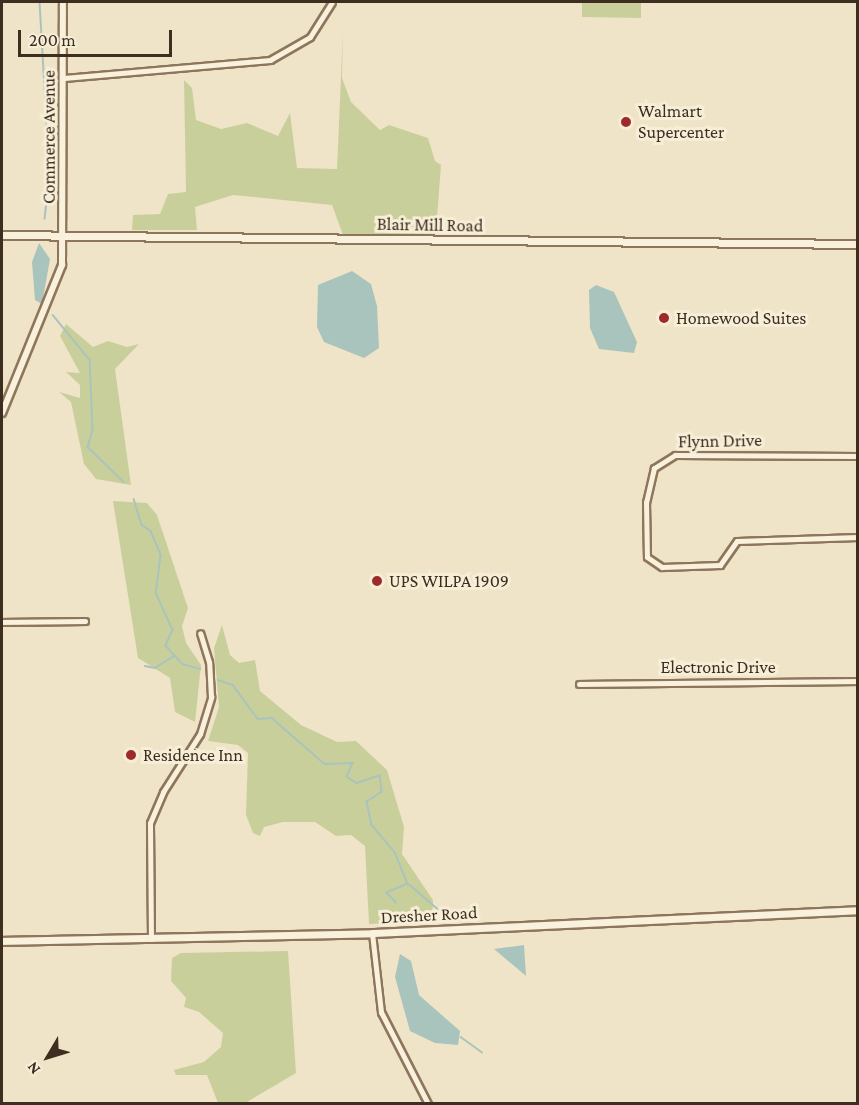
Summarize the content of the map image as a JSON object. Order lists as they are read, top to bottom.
{
  "streets": {
    "main road": ["Blair Mill Road", "Dresher Road"],
    "street": ["Commerce Avenue", "Flynn Drive", "Electronic Drive"]
  },
  "crossings": [
    ["Commerce Avenue", "Blair Mill Road"]
  ],
  "places": [
    "Walmart Supercenter",
    "Homewood Suites",
    "UPS WILPA 1909",
    "Residence Inn"
  ],
  "scale_bar": "200 m",
  "north": "bottom left"
}
